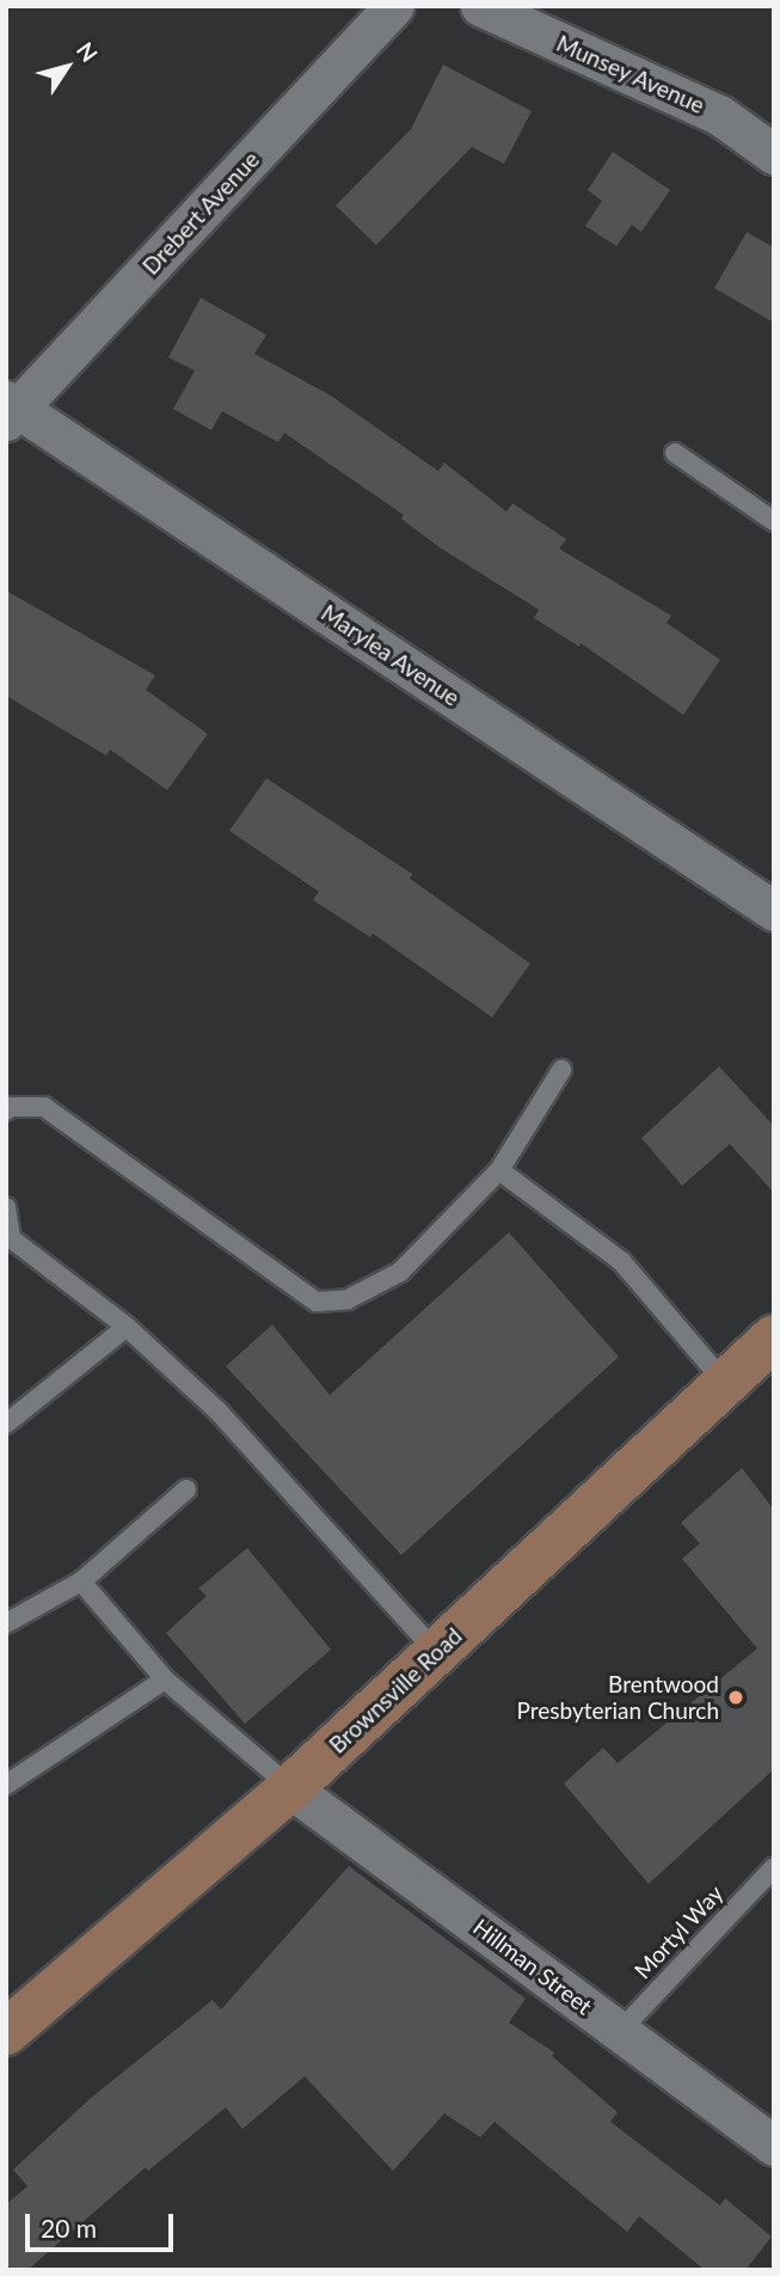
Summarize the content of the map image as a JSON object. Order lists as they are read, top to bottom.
{
  "streets": {
    "main road": ["Brownsville Road"],
    "street": [
      "Munsey Avenue",
      "Drebert Avenue",
      "Marylea Avenue",
      "Hillman Street"
    ],
    "lane": ["Mortyl Way"]
  },
  "crossings": [
    ["Drebert Avenue", "Marylea Avenue"],
    ["Brownsville Road", "Hillman Street"],
    ["Mortyl Way", "Hillman Street"]
  ],
  "places": ["Brentwood Presbyterian Church"],
  "scale_bar": "20 m",
  "north": "top right"
}
